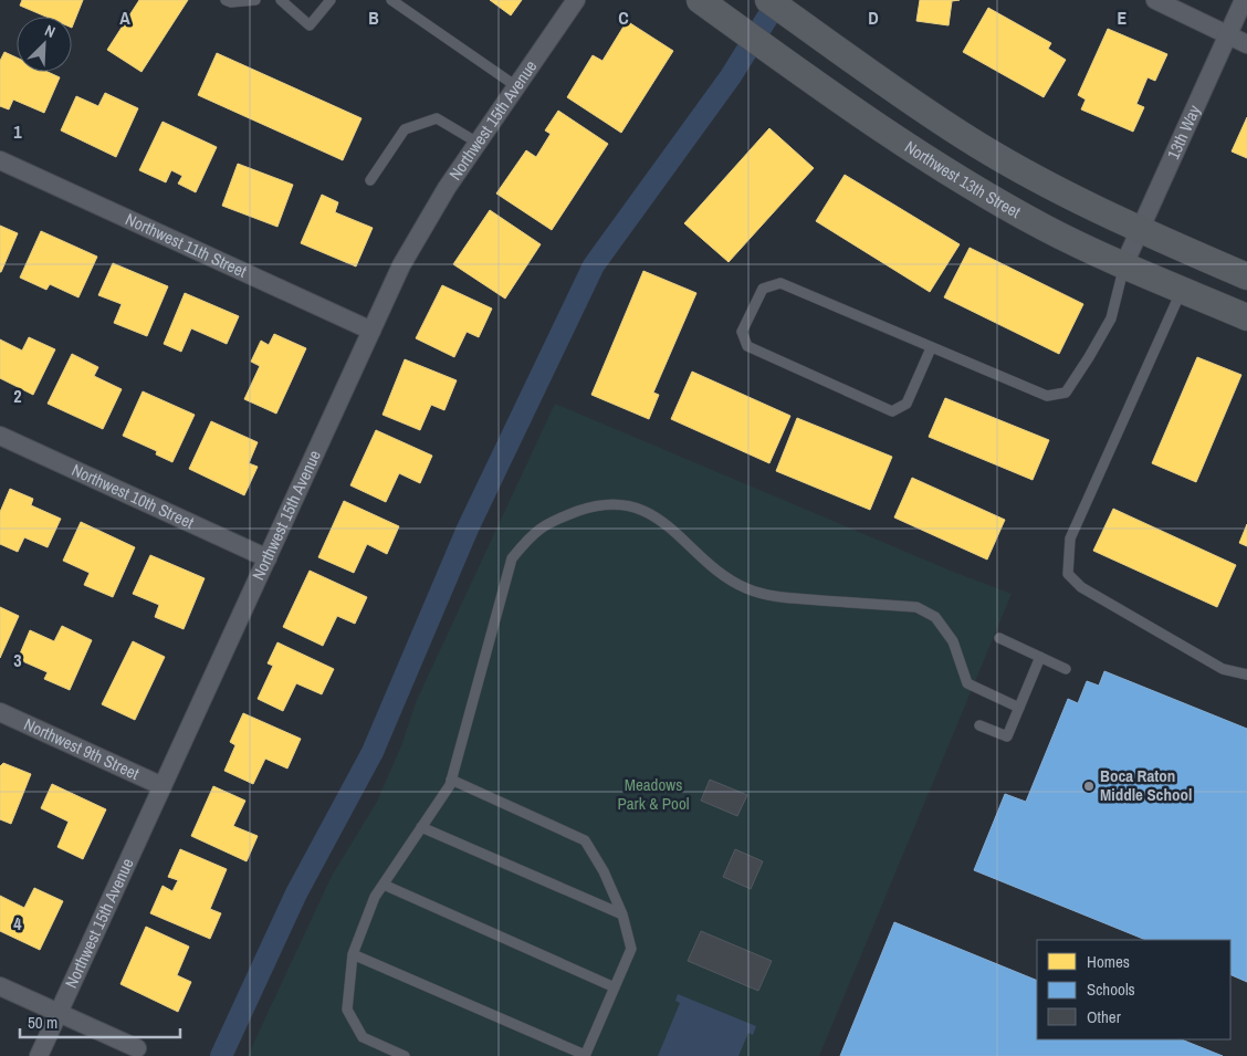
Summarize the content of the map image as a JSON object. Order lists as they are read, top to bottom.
{
  "streets": {
    "street": [
      "Northwest 15th Avenue",
      "13th Way",
      "Northwest 13th Street",
      "Northwest 11th Street",
      "Northwest 10th Street",
      "Northwest 9th Street"
    ]
  },
  "crossings": [
    ["Northwest 15th Avenue", "Northwest 11th Street"],
    ["Northwest 15th Avenue", "Northwest 10th Street"],
    ["Northwest 15th Avenue", "Northwest 9th Street"],
    ["13th Way", "Northwest 13th Street"]
  ],
  "parks": ["Meadows Park & Pool"],
  "places": ["Boca Raton Middle School"],
  "legend": ["Homes", "Schools", "Other"],
  "scale_bar": "50 m",
  "north": "top right",
  "grid": {
    "columns": [
      "A",
      "B",
      "C",
      "D",
      "E"
    ],
    "rows": [
      "1",
      "2",
      "3",
      "4"
    ]
  }
}
